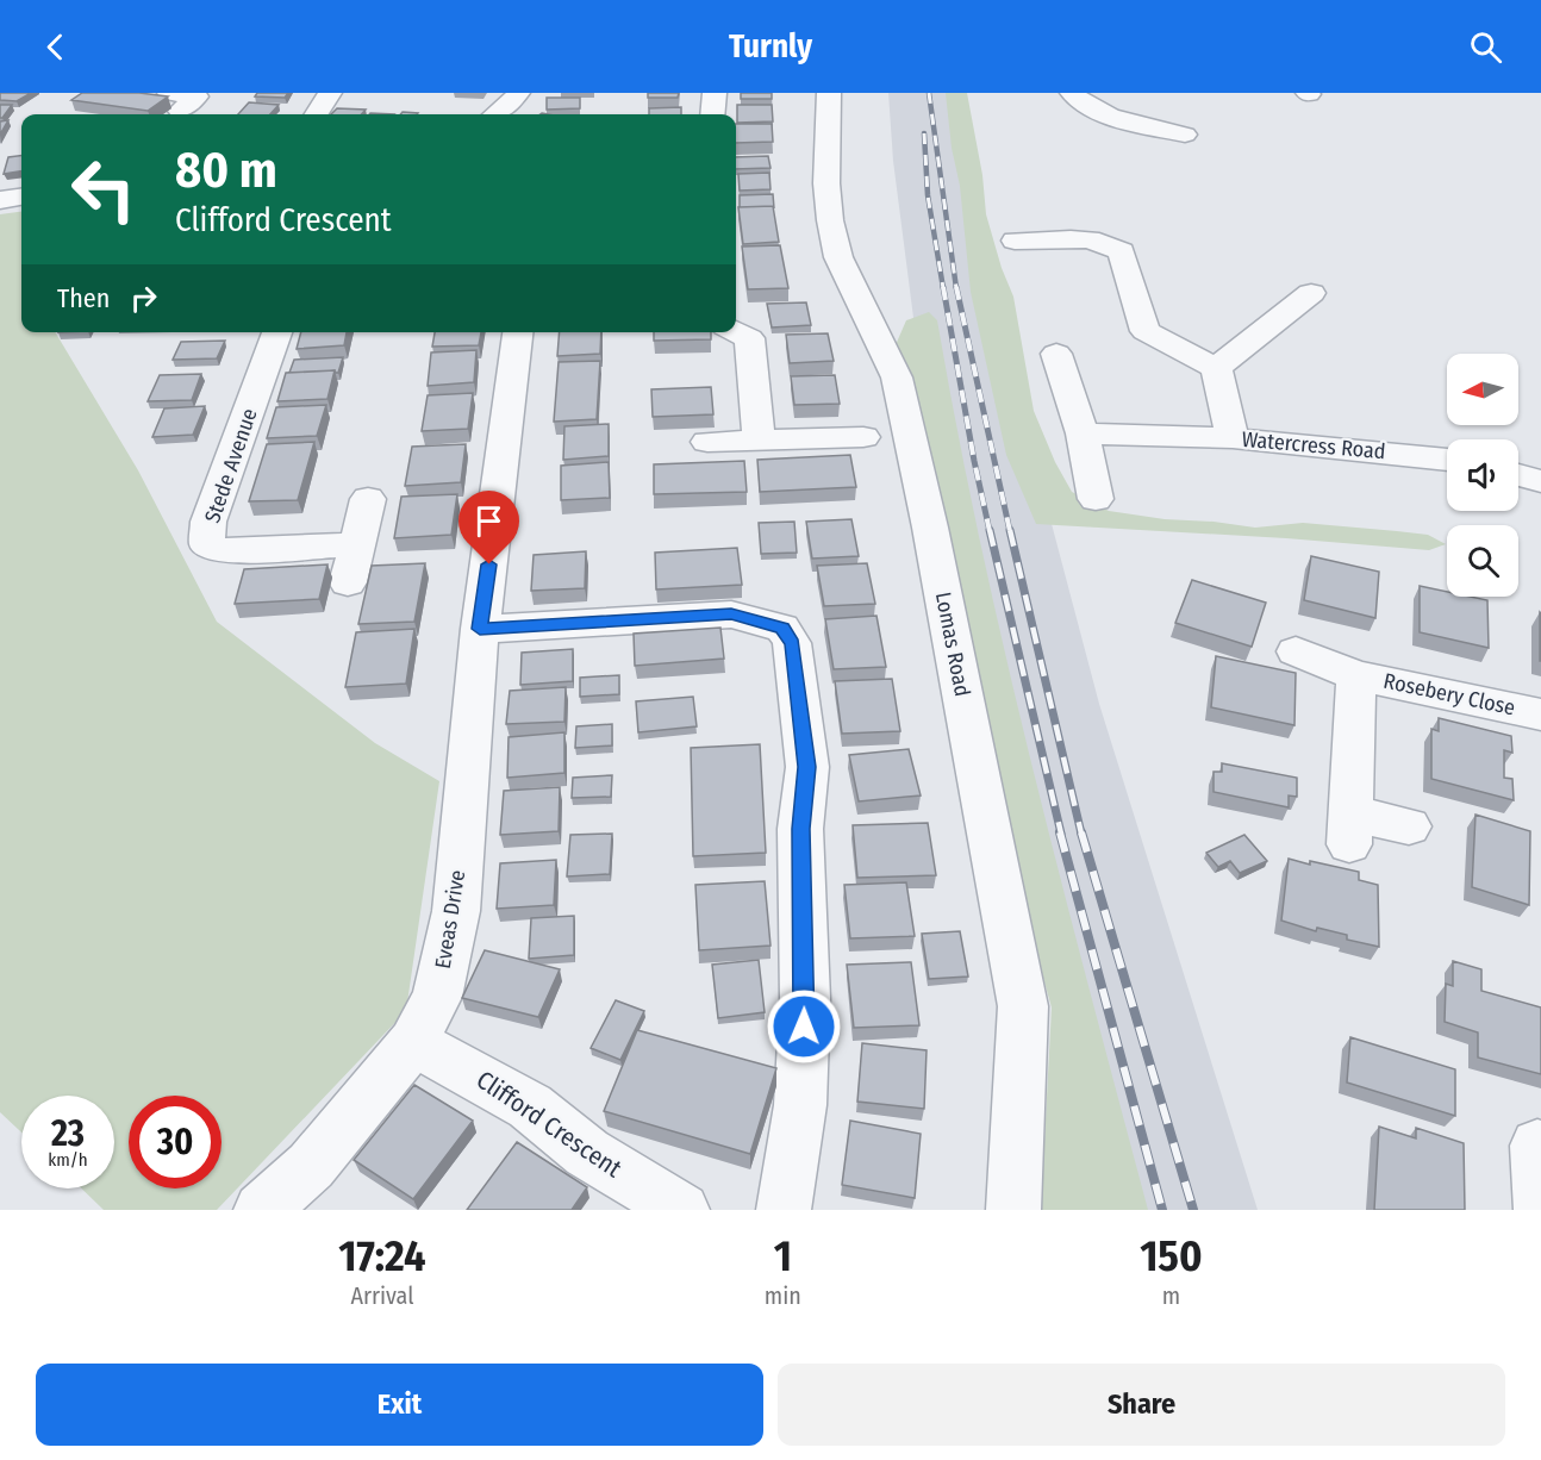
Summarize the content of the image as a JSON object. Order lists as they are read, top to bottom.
{
  "streets": {
    "street": [
      "Watercress Road",
      "Stede Avenue",
      "Lomas Road",
      "Rosebery Close",
      "Eveas Drive",
      "Clifford Crescent"
    ]
  },
  "crossings": [
    ["Eveas Drive", "Clifford Crescent"]
  ],
  "north": "left",
  "page": {
    "header": "Turnly",
    "turn": ["80 m", "Clifford Crescent"],
    "then": "Then",
    "speed": "23 km/h",
    "limit": "30",
    "eta": [
      "17:24",
      "Arrival",
      "1",
      "min",
      "150",
      "m"
    ],
    "buttons": ["Exit", "Share"]
  }
}
